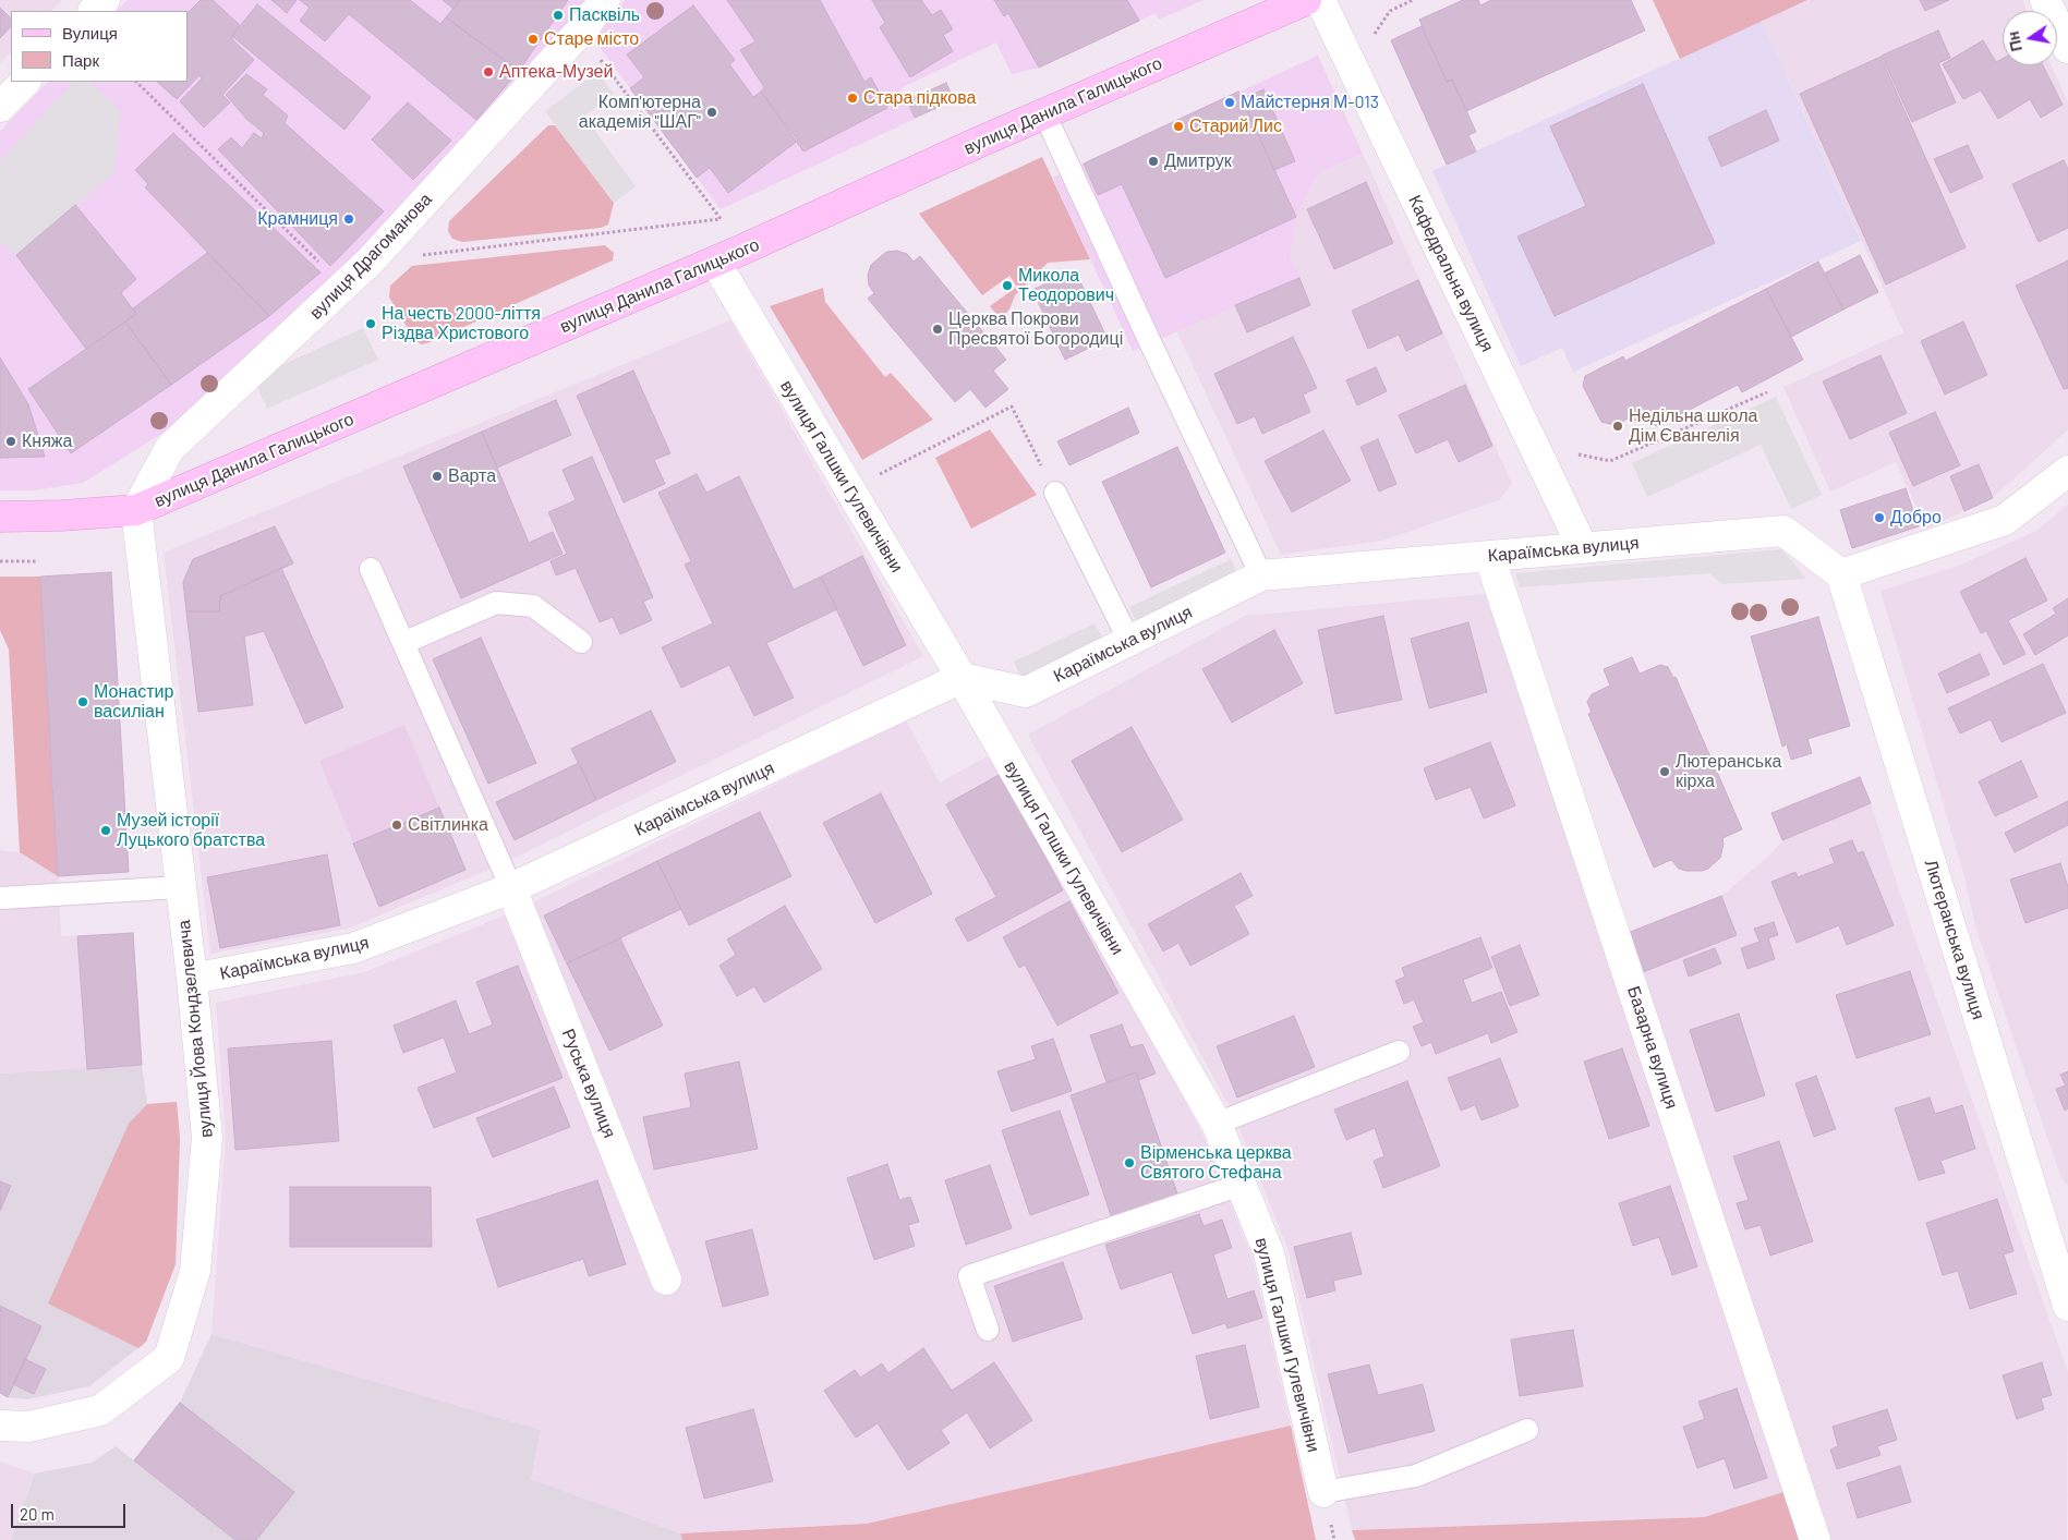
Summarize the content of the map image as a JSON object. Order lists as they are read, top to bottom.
{
  "streets": {
    "main road": ["вулиця Данила Галицького"],
    "street": [
      "вулиця Драгоманова",
      "Кафедральна вулиця",
      "вулиця Галшки Гулевичівни",
      "Караїмська вулиця",
      "Лютеранська вулиця",
      "вулиця Йова Кондзелевича",
      "Базарна вулиця",
      "Руська вулиця"
    ]
  },
  "crossings": [
    ["вулиця Данила Галицького", "вулиця Драгоманова"],
    ["вулиця Данила Галицького", "вулиця Галшки Гулевичівни"],
    ["вулиця Данила Галицького", "вулиця Йова Кондзелевича"],
    ["вулиця Драгоманова", "вулиця Йова Кондзелевича"],
    ["Кафедральна вулиця", "Караїмська вулиця"],
    ["вулиця Галшки Гулевичівни", "Караїмська вулиця"],
    ["Караїмська вулиця", "Лютеранська вулиця"],
    ["Караїмська вулиця", "вулиця Йова Кондзелевича"],
    ["Караїмська вулиця", "Базарна вулиця"],
    ["Караїмська вулиця", "Руська вулиця"]
  ],
  "places": [
    "Пасквіль",
    "Старе місто",
    "Аптека-Музей",
    "Стара підкова",
    "Майстерня М-013",
    "Комп'ютерна академія \"ШАГ\"",
    "Старий Лис",
    "Дмитрук",
    "Крамниця",
    "Микола Теодорович",
    "На честь 2000-ліття Різдва Христового",
    "Церква Покрови Пресвятої Богородиці",
    "Недільна школа Дім Євангелія",
    "Княжа",
    "Варта",
    "Добро",
    "Монастир василіан",
    "Лютеранська кірха",
    "Світлинка",
    "Музей історії Луцького братства",
    "Вірменська церква Святого Стефана"
  ],
  "legend": ["Вулиця", "Парк"],
  "scale_bar": "20 m",
  "north": "left"
}
